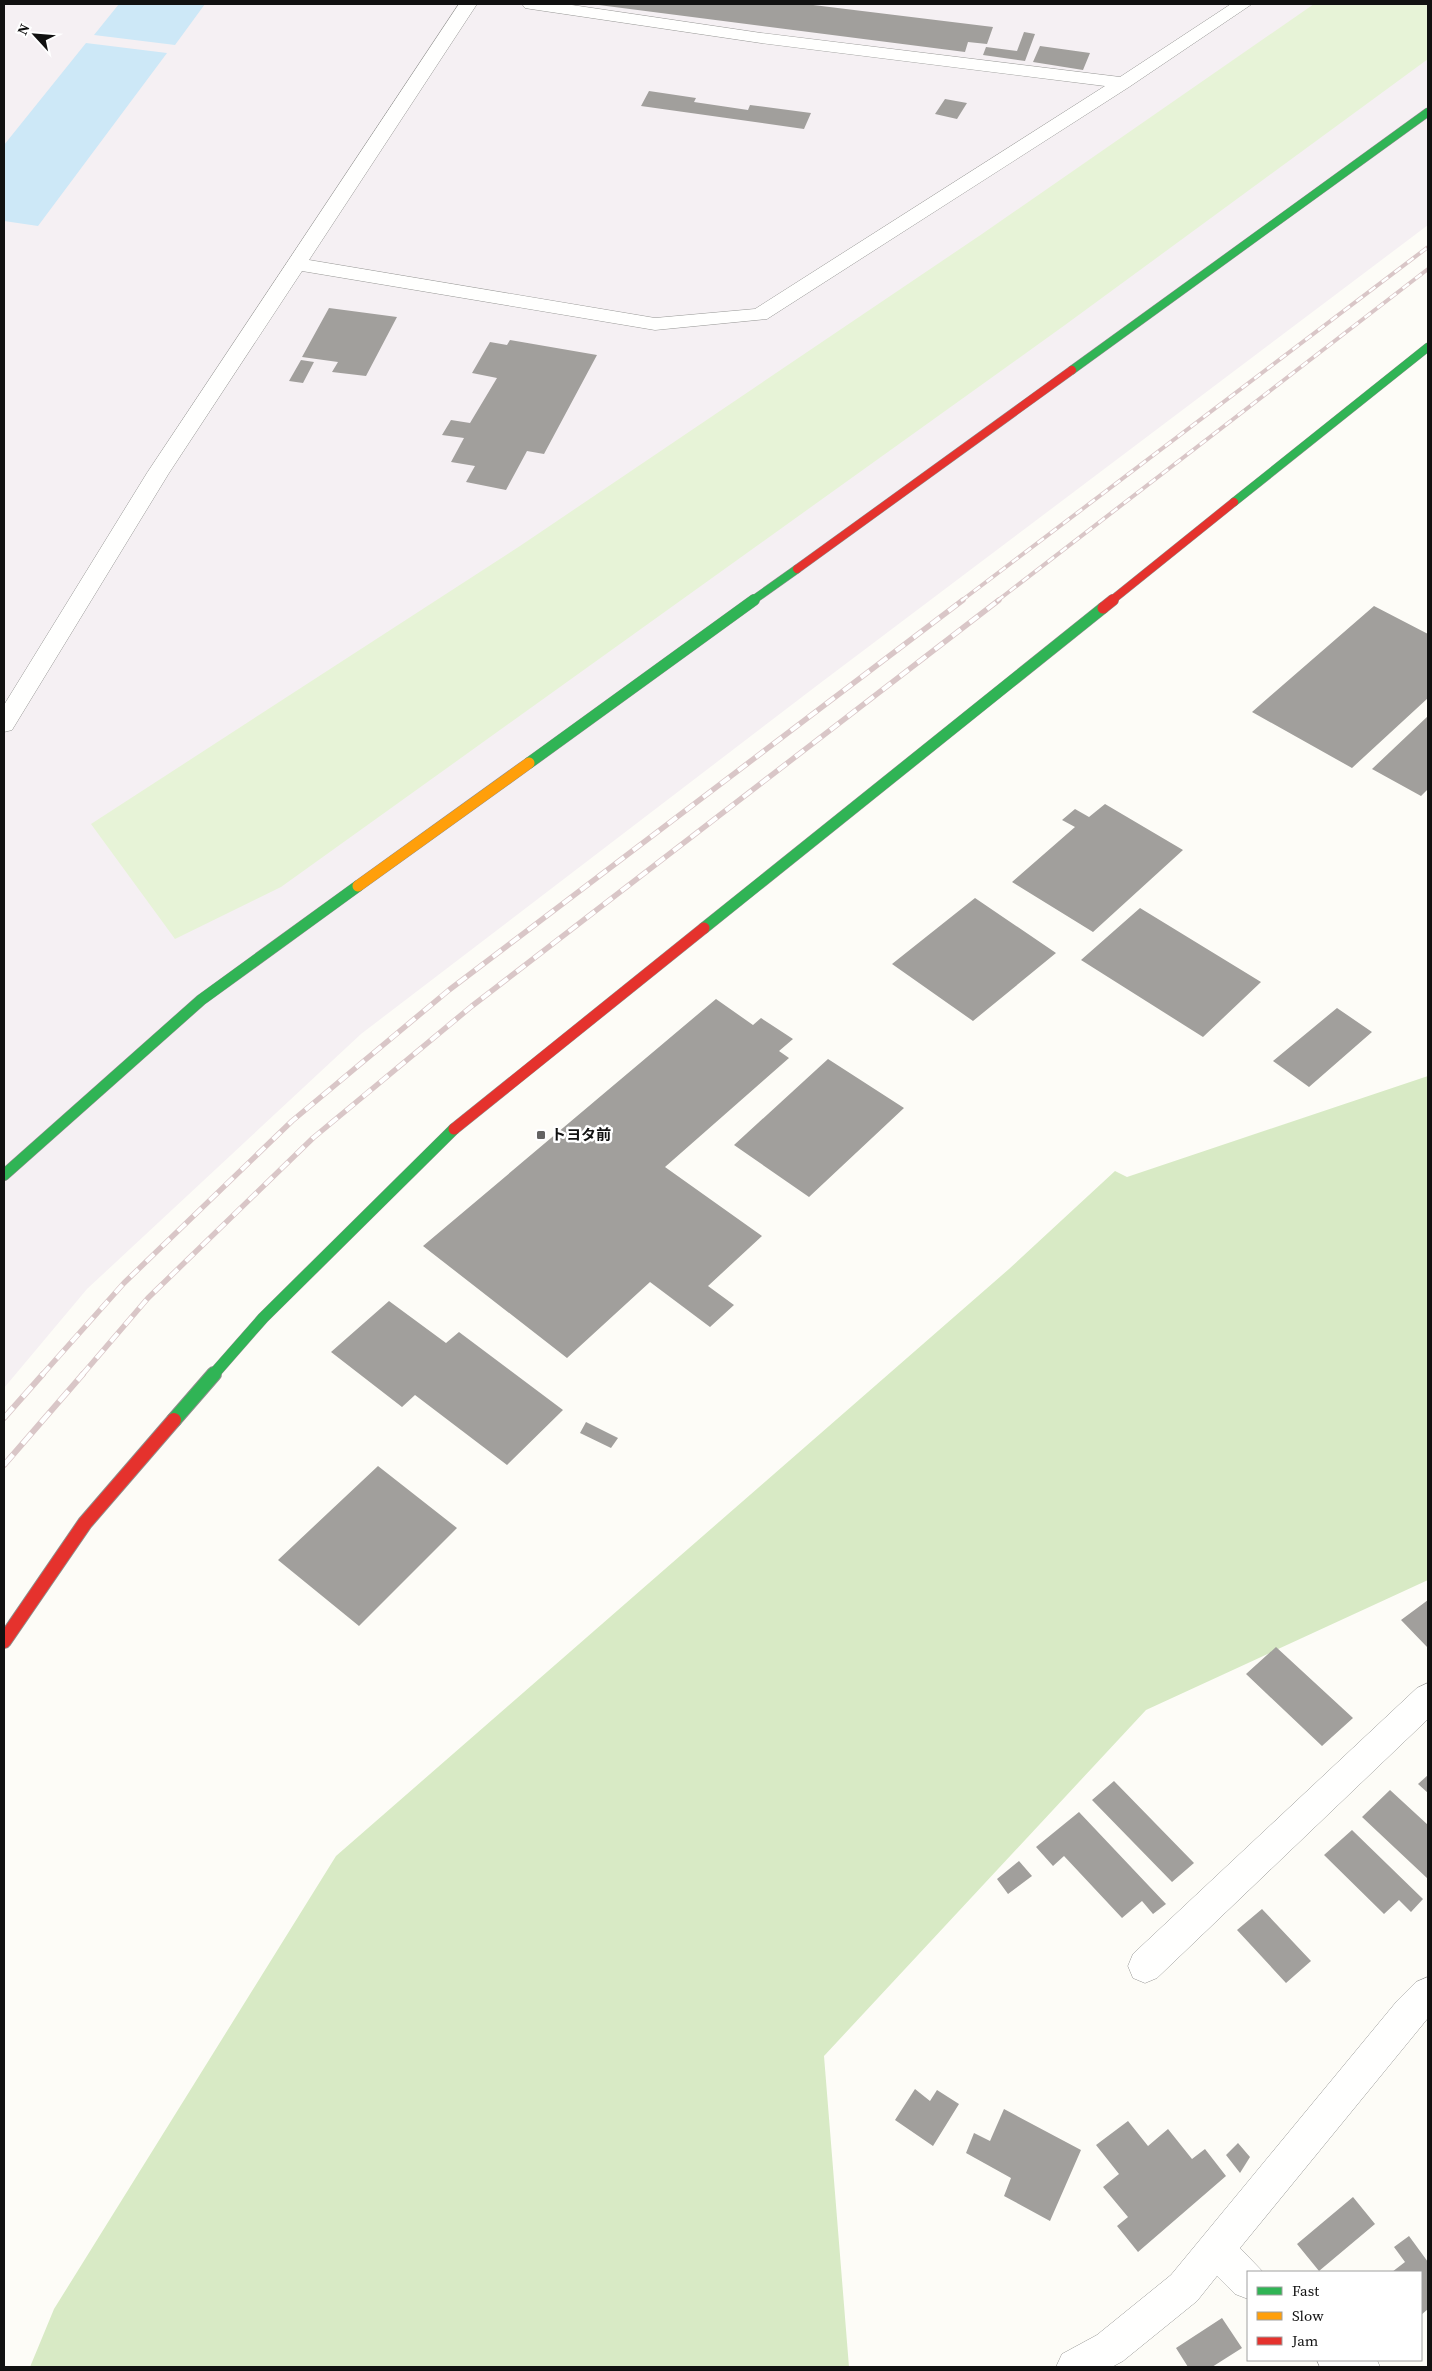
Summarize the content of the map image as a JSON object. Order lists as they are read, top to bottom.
{
  "places": {
    "transit": ["トヨタ前"]
  },
  "legend": ["Fast", "Slow", "Jam"],
  "north": "top left"
}
